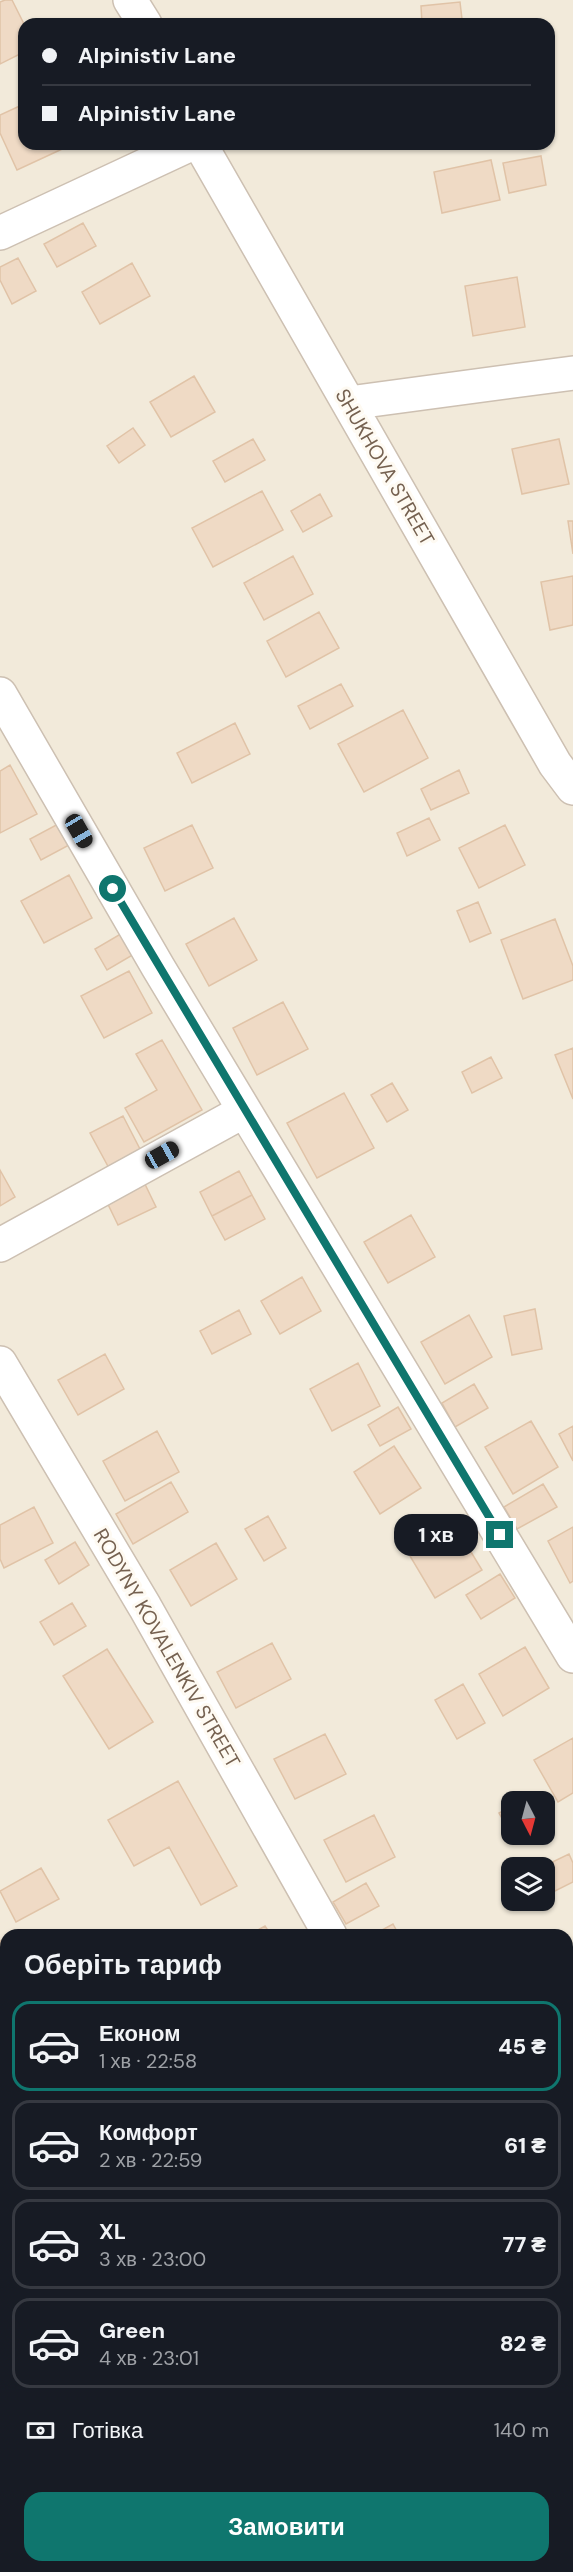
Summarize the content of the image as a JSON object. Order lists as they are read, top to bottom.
{
  "streets": {
    "street": ["SHUKHOVA STREET", "RODYNY KOVALENKIV STREET"]
  },
  "north": "bottom",
  "page": {
    "banner": ["Alpinistiv Lane", "Alpinistiv Lane"],
    "bubble": "1 хв",
    "heading": "Оберіть тариф",
    "list": [
      {
        "name": "Економ",
        "note": "1 хв · 22:58",
        "value": "45 ₴"
      },
      {
        "name": "Комфорт",
        "note": "2 хв · 22:59",
        "value": "61 ₴"
      },
      {
        "name": "XL",
        "note": "3 хв · 23:00",
        "value": "77 ₴"
      },
      {
        "name": "Green",
        "note": "4 хв · 23:01",
        "value": "82 ₴"
      }
    ],
    "pay": ["Готівка", "140 m"],
    "buttons": "Замовити"
  }
}
